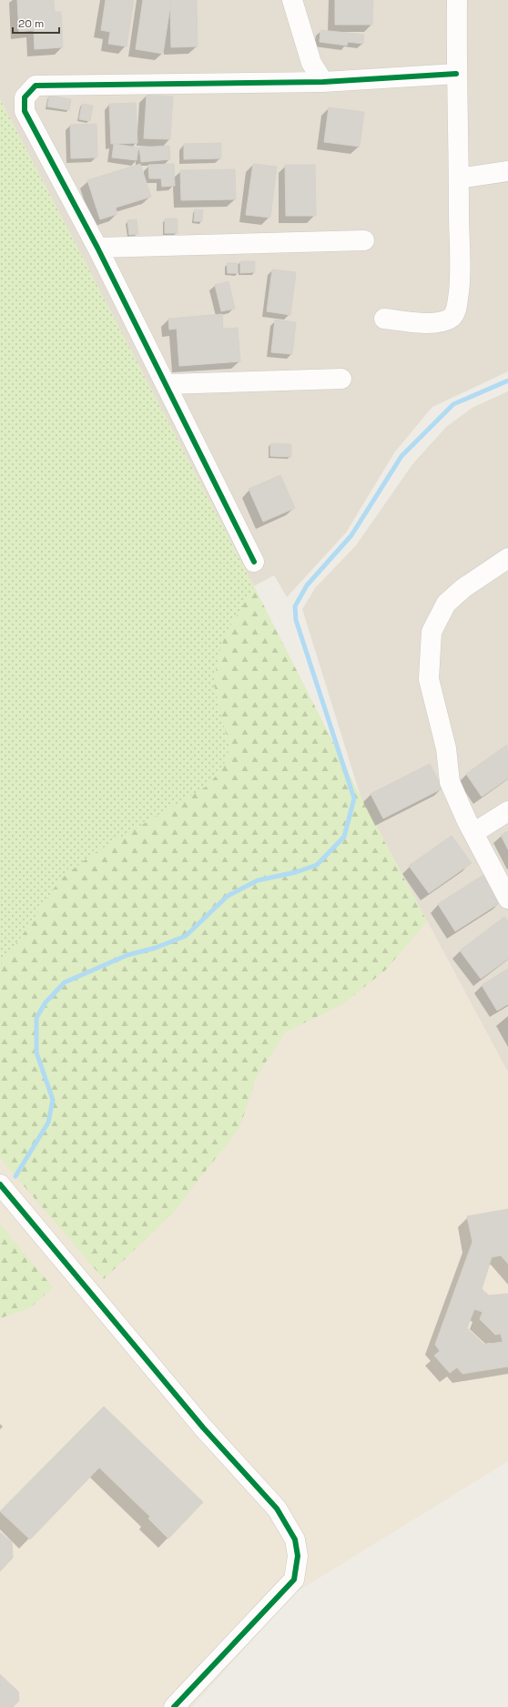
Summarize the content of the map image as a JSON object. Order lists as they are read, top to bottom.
{
  "scale_bar": "20 m"
}
